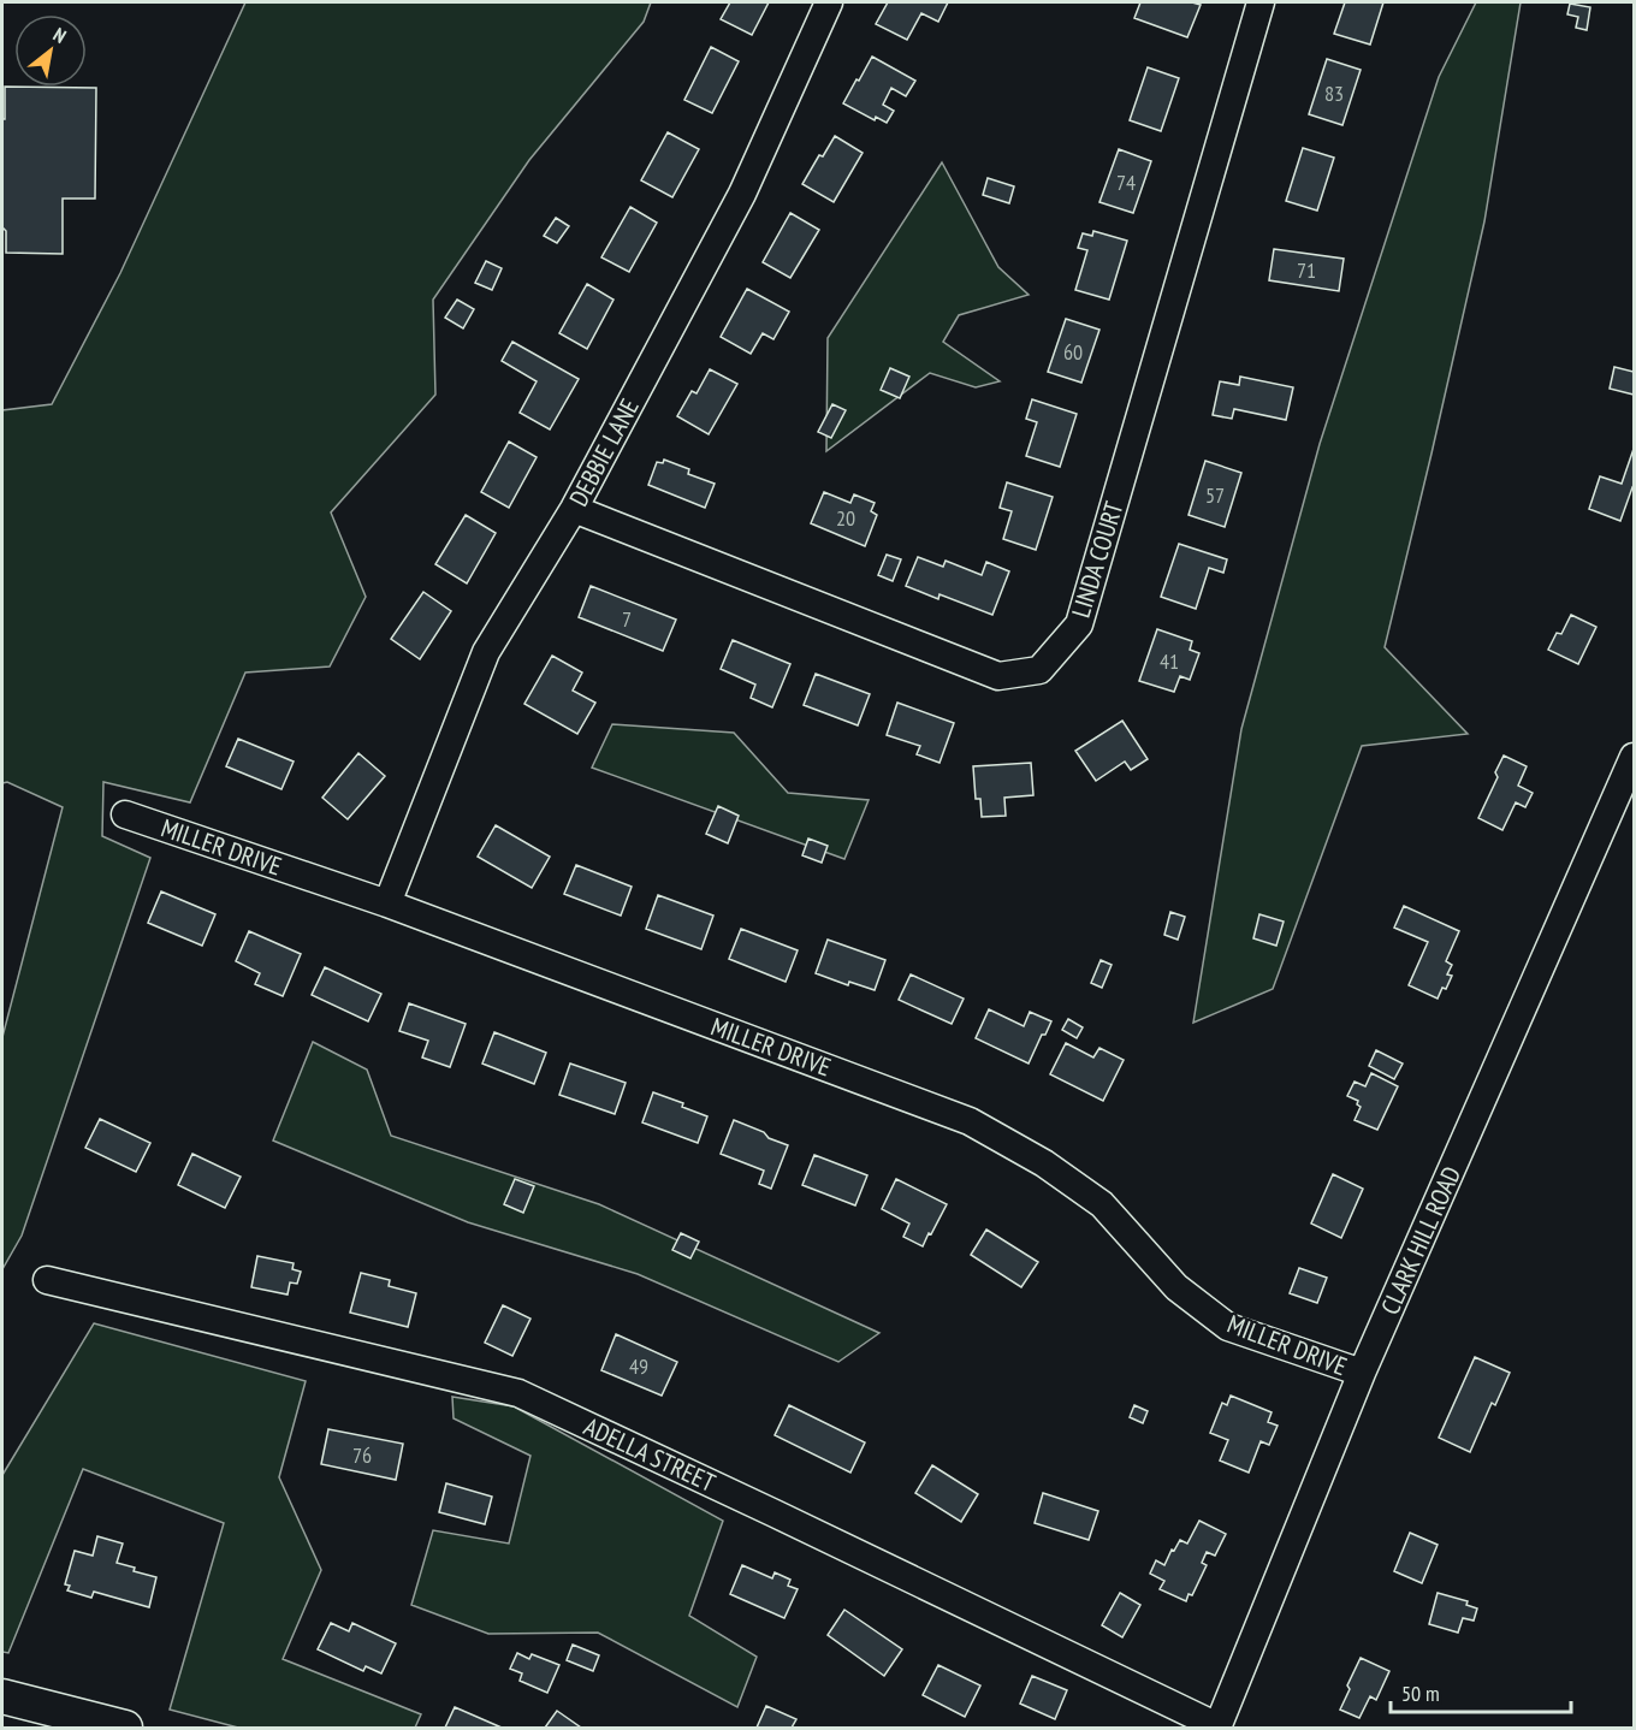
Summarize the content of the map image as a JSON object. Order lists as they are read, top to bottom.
{
  "streets": {
    "street": [
      "DEBBIE LANE",
      "LINDA COURT",
      "MILLER DRIVE",
      "CLARK HILL ROAD",
      "ADELLA STREET"
    ]
  },
  "crossings": [
    ["DEBBIE LANE", "LINDA COURT"],
    ["DEBBIE LANE", "MILLER DRIVE"],
    ["MILLER DRIVE", "CLARK HILL ROAD"],
    ["CLARK HILL ROAD", "ADELLA STREET"]
  ],
  "house_numbers": [
    "83",
    "74",
    "71",
    "60",
    "57",
    "20",
    "7",
    "41",
    "49",
    "76"
  ],
  "scale_bar": "50 m",
  "north": "top right"
}
